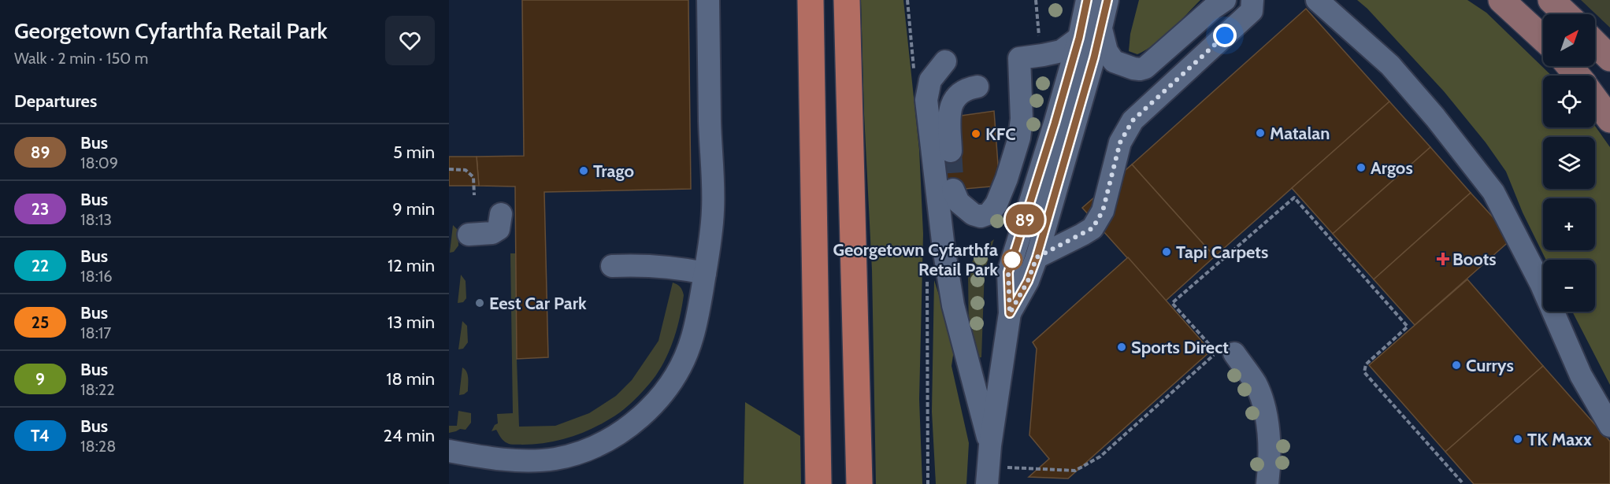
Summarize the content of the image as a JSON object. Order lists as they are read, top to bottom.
{
  "places": {
    "other": [
      "Matalan",
      "KFC",
      "Argos",
      "Trago",
      "Tapi Carpets",
      "Georgetown Cyfarthfa Retail Park",
      "Eest Car Park",
      "Sports Direct",
      "Currys",
      "TK Maxx"
    ],
    "health": ["Boots"]
  },
  "lines": ["bus line 89"],
  "north": "top right",
  "page": {
    "heading": [
      ["Georgetown Cyfarthfa Retail Park", "Walk · 2 min · 150 m"],
      "Departures"
    ],
    "on_map": "89",
    "map_buttons": ["+", "−"],
    "list": [
      {
        "mark": "89",
        "name": "Bus",
        "note": "18:09",
        "value": "5 min"
      },
      {
        "mark": "23",
        "name": "Bus",
        "note": "18:13",
        "value": "9 min"
      },
      {
        "mark": "22",
        "name": "Bus",
        "note": "18:16",
        "value": "12 min"
      },
      {
        "mark": "25",
        "name": "Bus",
        "note": "18:17",
        "value": "13 min"
      },
      {
        "mark": "9",
        "name": "Bus",
        "note": "18:22",
        "value": "18 min"
      },
      {
        "mark": "T4",
        "name": "Bus",
        "note": "18:28",
        "value": "24 min"
      }
    ]
  }
}
